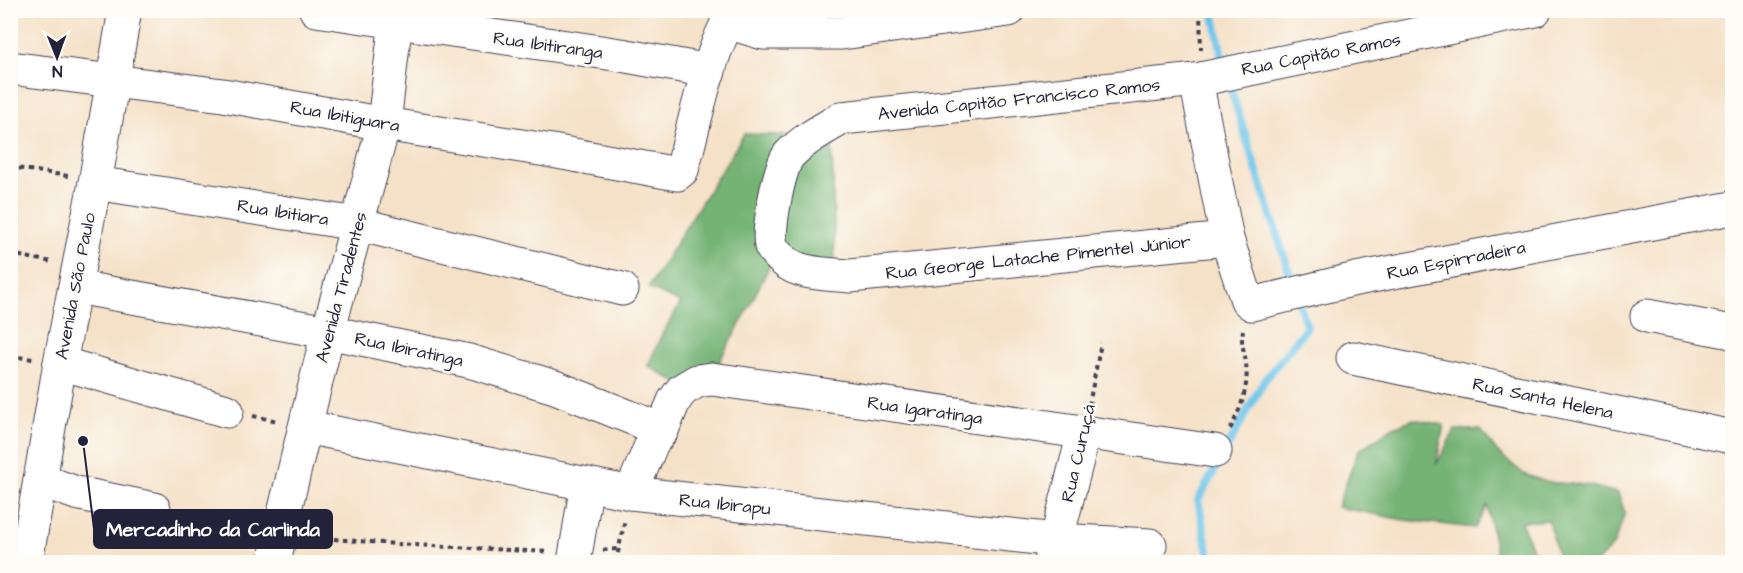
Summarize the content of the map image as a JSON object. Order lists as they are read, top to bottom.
{
  "streets": {
    "street": [
      "Rua Ibitiranga",
      "Rua Capitão Ramos",
      "Avenida Capitão Francisco Ramos",
      "Rua Ibitiguara",
      "Rua Ibitiara",
      "Rua George Latache Pimentel Júnior",
      "Rua Espirradeira",
      "Avenida São Paulo",
      "Avenida Tiradentes",
      "Rua Ibiratinga",
      "Rua Santa Helena",
      "Rua Igaratinga",
      "Rua Curuçá",
      "Rua Ibirapu"
    ]
  },
  "crossings": [
    ["Rua Ibitiranga", "Rua Ibitiguara"],
    ["Rua Ibitiranga", "Avenida Tiradentes"],
    ["Rua Capitão Ramos", "Avenida Capitão Francisco Ramos"],
    ["Avenida Capitão Francisco Ramos", "Rua George Latache Pimentel Júnior"],
    ["Rua Ibitiguara", "Avenida São Paulo"],
    ["Rua Ibitiguara", "Avenida Tiradentes"],
    ["Rua Ibitiara", "Avenida São Paulo"],
    ["Rua Ibitiara", "Avenida Tiradentes"],
    ["Avenida São Paulo", "Rua Ibiratinga"],
    ["Avenida Tiradentes", "Rua Ibiratinga"],
    ["Avenida Tiradentes", "Rua Ibirapu"],
    ["Rua Ibiratinga", "Rua Igaratinga"],
    ["Rua Igaratinga", "Rua Curuçá"],
    ["Rua Igaratinga", "Rua Ibirapu"],
    ["Rua Curuçá", "Rua Ibirapu"]
  ],
  "places": ["Mercadinho da Carlinda"],
  "north": "bottom"
}
